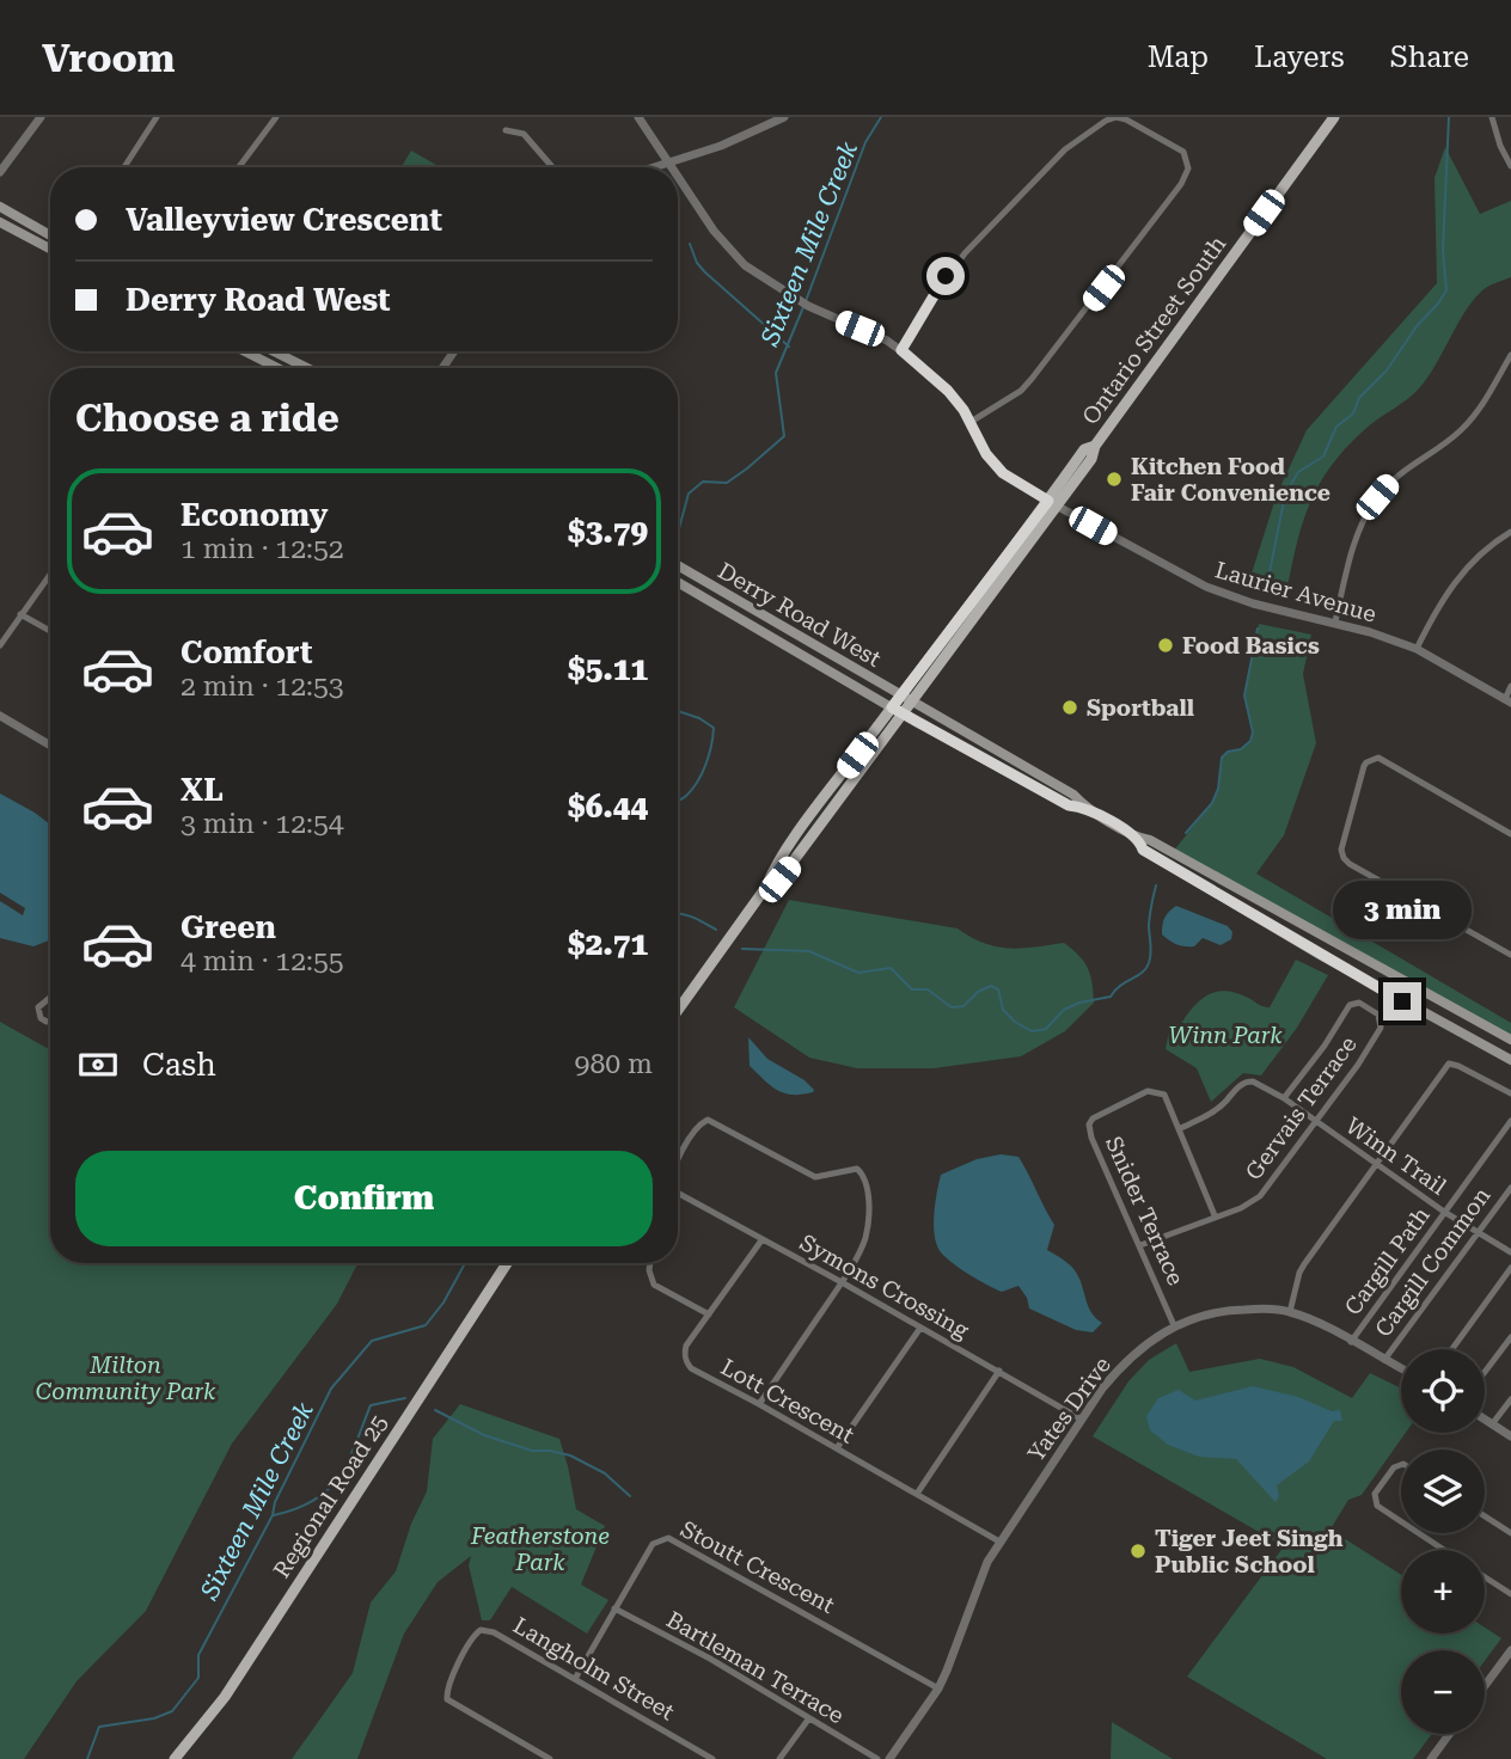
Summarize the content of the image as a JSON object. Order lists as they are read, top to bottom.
{
  "streets": {
    "main road": ["Ontario Street South", "Derry Road West", "Regional Road 25"],
    "street": [
      "Laurier Avenue",
      "Gervais Terrace",
      "Winn Trail",
      "Snider Terrace",
      "Cargill Path",
      "Cargill Common",
      "Symons Crossing",
      "Lott Crescent",
      "Yates Drive",
      "Stoutt Crescent",
      "Bartleman Terrace",
      "Langholm Street"
    ]
  },
  "crossings": [
    ["Ontario Street South", "Laurier Avenue"],
    ["Ontario Street South", "Derry Road West"],
    ["Gervais Terrace", "Winn Trail"],
    ["Gervais Terrace", "Snider Terrace"],
    ["Winn Trail", "Snider Terrace"],
    ["Winn Trail", "Cargill Path"],
    ["Winn Trail", "Cargill Common"],
    ["Snider Terrace", "Yates Drive"],
    ["Cargill Path", "Yates Drive"],
    ["Cargill Common", "Yates Drive"],
    ["Symons Crossing", "Lott Crescent"],
    ["Symons Crossing", "Yates Drive"],
    ["Lott Crescent", "Yates Drive"],
    ["Yates Drive", "Stoutt Crescent"],
    ["Stoutt Crescent", "Bartleman Terrace"],
    ["Stoutt Crescent", "Langholm Street"]
  ],
  "water": ["Sixteen Mile Creek"],
  "parks": ["Winn Park", "Milton Community Park", "Featherstone Park"],
  "places": [
    "Kitchen Food Fair Convenience",
    "Food Basics",
    "Sportball",
    "Tiger Jeet Singh Public School"
  ],
  "page": {
    "header": "Vroom",
    "nav": ["Map", "Layers", "Share"],
    "banner": ["Valleyview Crescent", "Derry Road West"],
    "heading": "Choose a ride",
    "list": [
      {
        "name": "Economy",
        "note": "1 min · 12:52",
        "value": "$3.79"
      },
      {
        "name": "Comfort",
        "note": "2 min · 12:53",
        "value": "$5.11"
      },
      {
        "name": "XL",
        "note": "3 min · 12:54",
        "value": "$6.44"
      },
      {
        "name": "Green",
        "note": "4 min · 12:55",
        "value": "$2.71"
      }
    ],
    "bubble": "3 min",
    "pay": ["Cash", "980 m"],
    "buttons": "Confirm",
    "map_buttons": ["+", "−"]
  }
}
